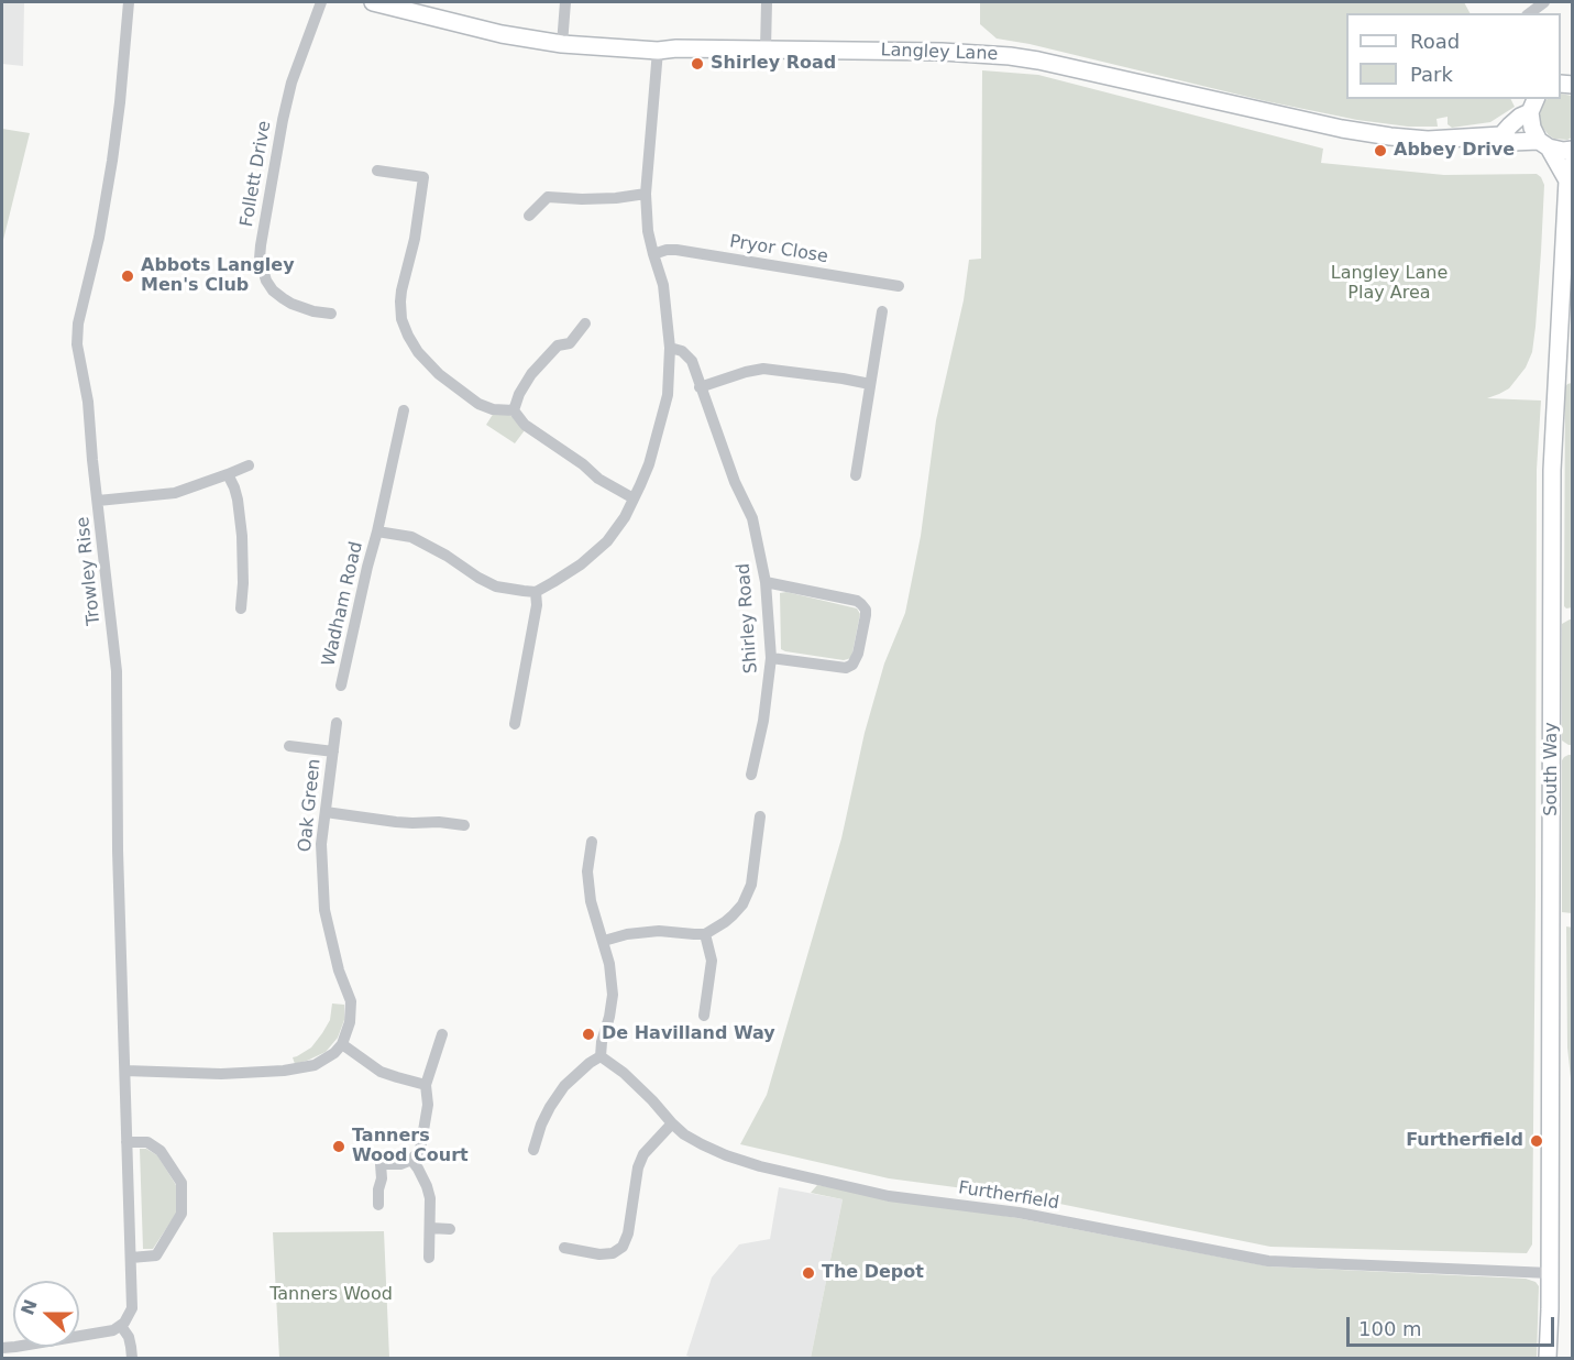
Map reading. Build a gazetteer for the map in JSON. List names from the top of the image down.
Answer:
{
  "streets": {
    "street": [
      "Langley Lane",
      "Follett Drive",
      "Pryor Close",
      "Trowley Rise",
      "Wadham Road",
      "Shirley Road",
      "South Way",
      "Oak Green",
      "Furtherfield"
    ]
  },
  "crossings": [
    ["South Way", "Furtherfield"]
  ],
  "parks": ["Langley Lane Play Area", "Tanners Wood"],
  "places": [
    "Shirley Road",
    "Abbey Drive",
    "Abbots Langley Men's Club",
    "De Havilland Way",
    "Furtherfield",
    "Tanners Wood Court",
    "The Depot"
  ],
  "legend": ["Road", "Park"],
  "scale_bar": "100 m",
  "north": "left"
}
